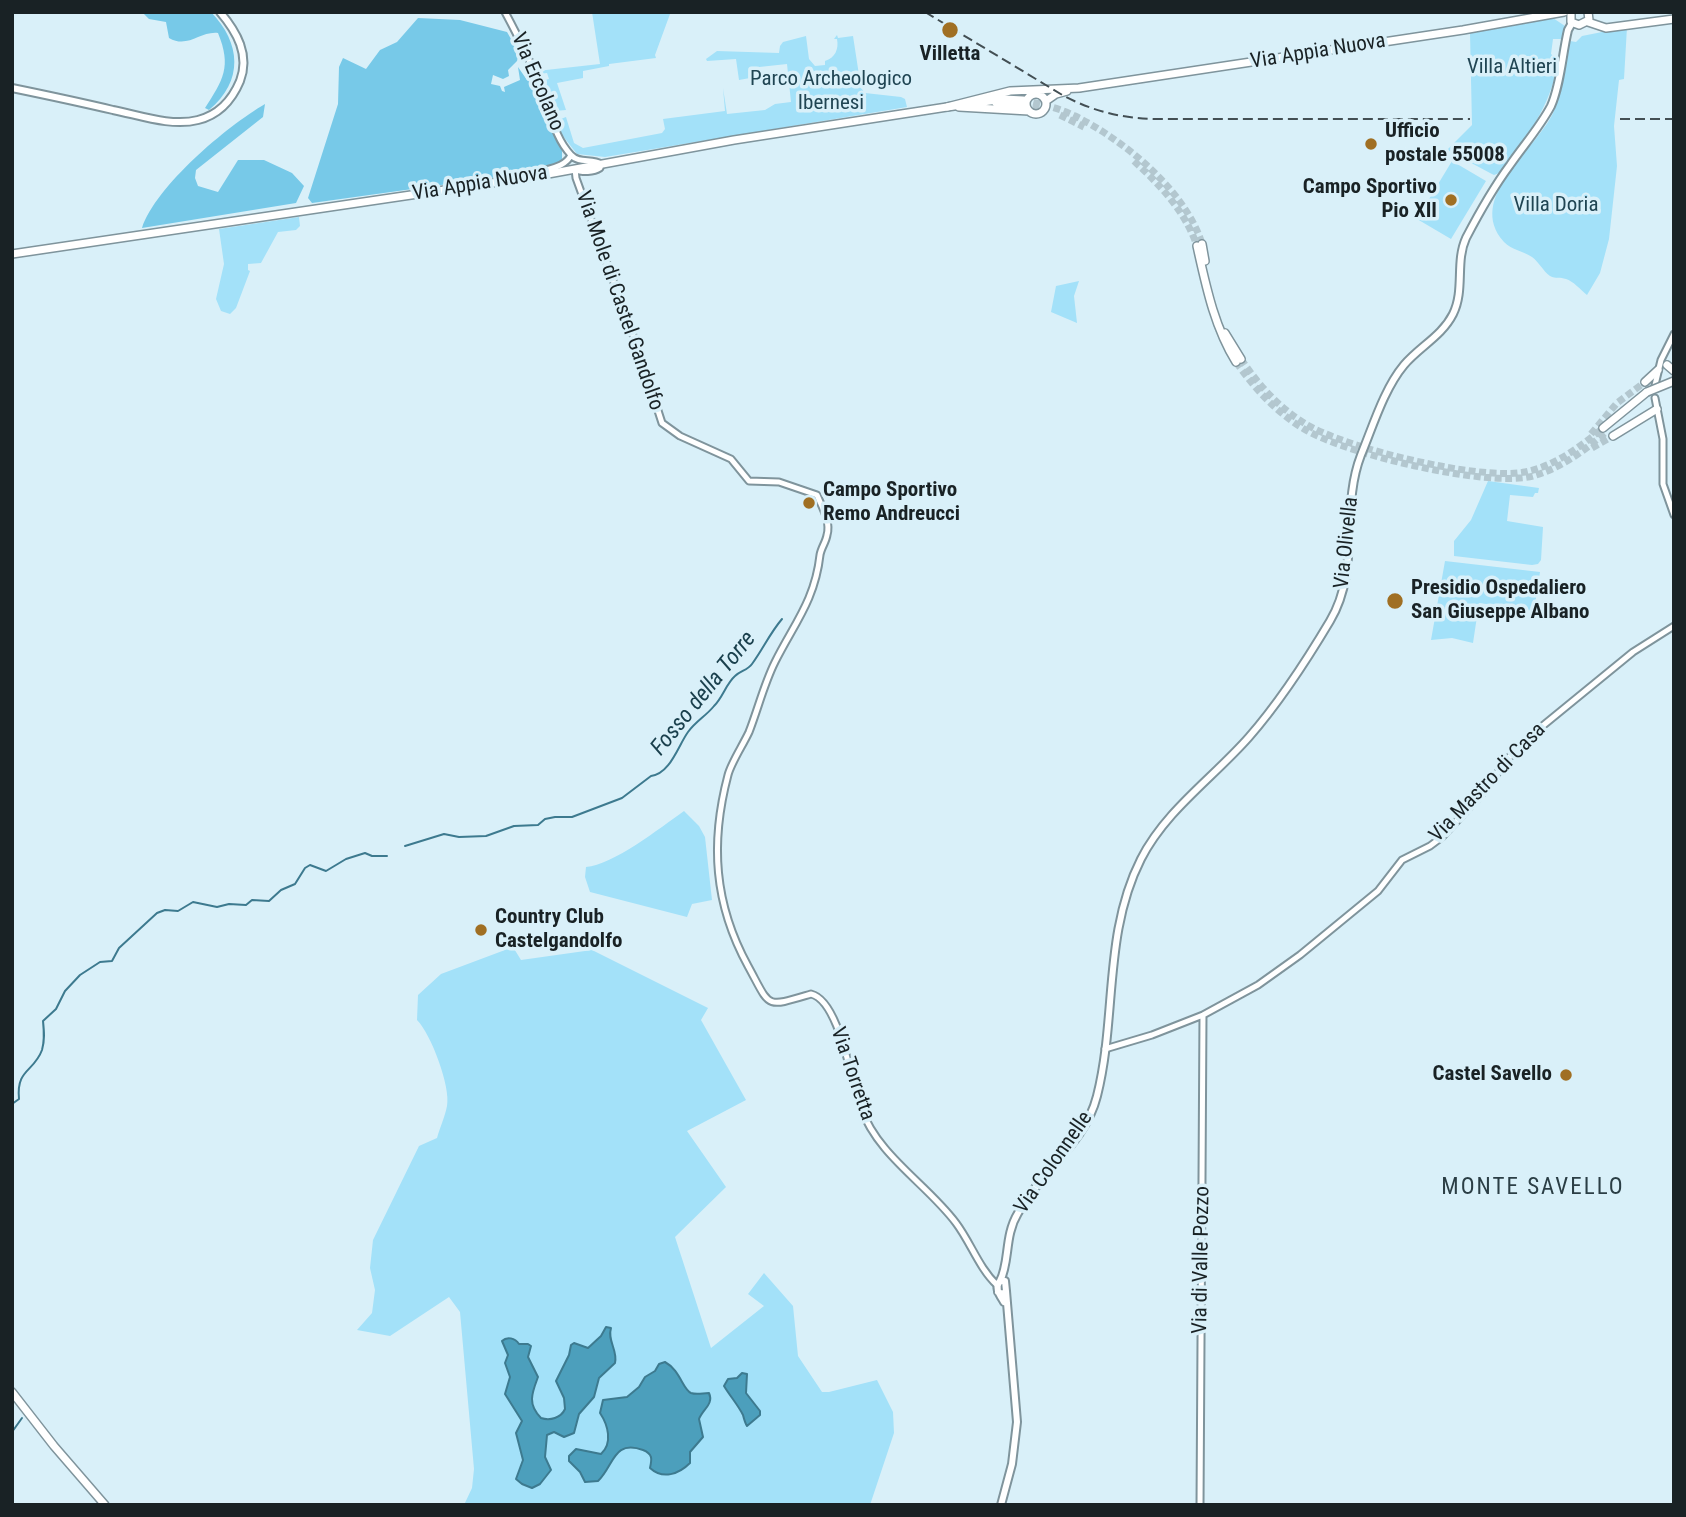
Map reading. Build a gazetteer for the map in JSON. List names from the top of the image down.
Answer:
{
  "streets": {
    "main road": ["Via Appia Nuova", "Via Olivella", "Via Colonnelle"],
    "street": [
      "Via Ercolano",
      "Via Mole di Castel Gandolfo",
      "Via Mastro di Casa",
      "Via Torretta",
      "Via di Valle Pozzo"
    ]
  },
  "crossings": [
    ["Via Appia Nuova", "Via Mole di Castel Gandolfo"],
    ["Via Mole di Castel Gandolfo", "Via Torretta"],
    ["Via Olivella", "Via Mastro di Casa"],
    ["Via Olivella", "Via Colonnelle"],
    ["Via Mastro di Casa", "Via Colonnelle"],
    ["Via Mastro di Casa", "Via di Valle Pozzo"],
    ["Via Torretta", "Via Colonnelle"]
  ],
  "districts": ["MONTE SAVELLO"],
  "water": ["Fosso della Torre"],
  "parks": ["Villa Altieri", "Parco Archeologico Ibernesi", "Villa Doria"],
  "places": [
    "Villetta",
    "Ufficio postale 55008",
    "Campo Sportivo Pio XII",
    "Campo Sportivo Remo Andreucci",
    "Presidio Ospedaliero San Giuseppe Albano",
    "Country Club Castelgandolfo",
    "Castel Savello"
  ]
}
